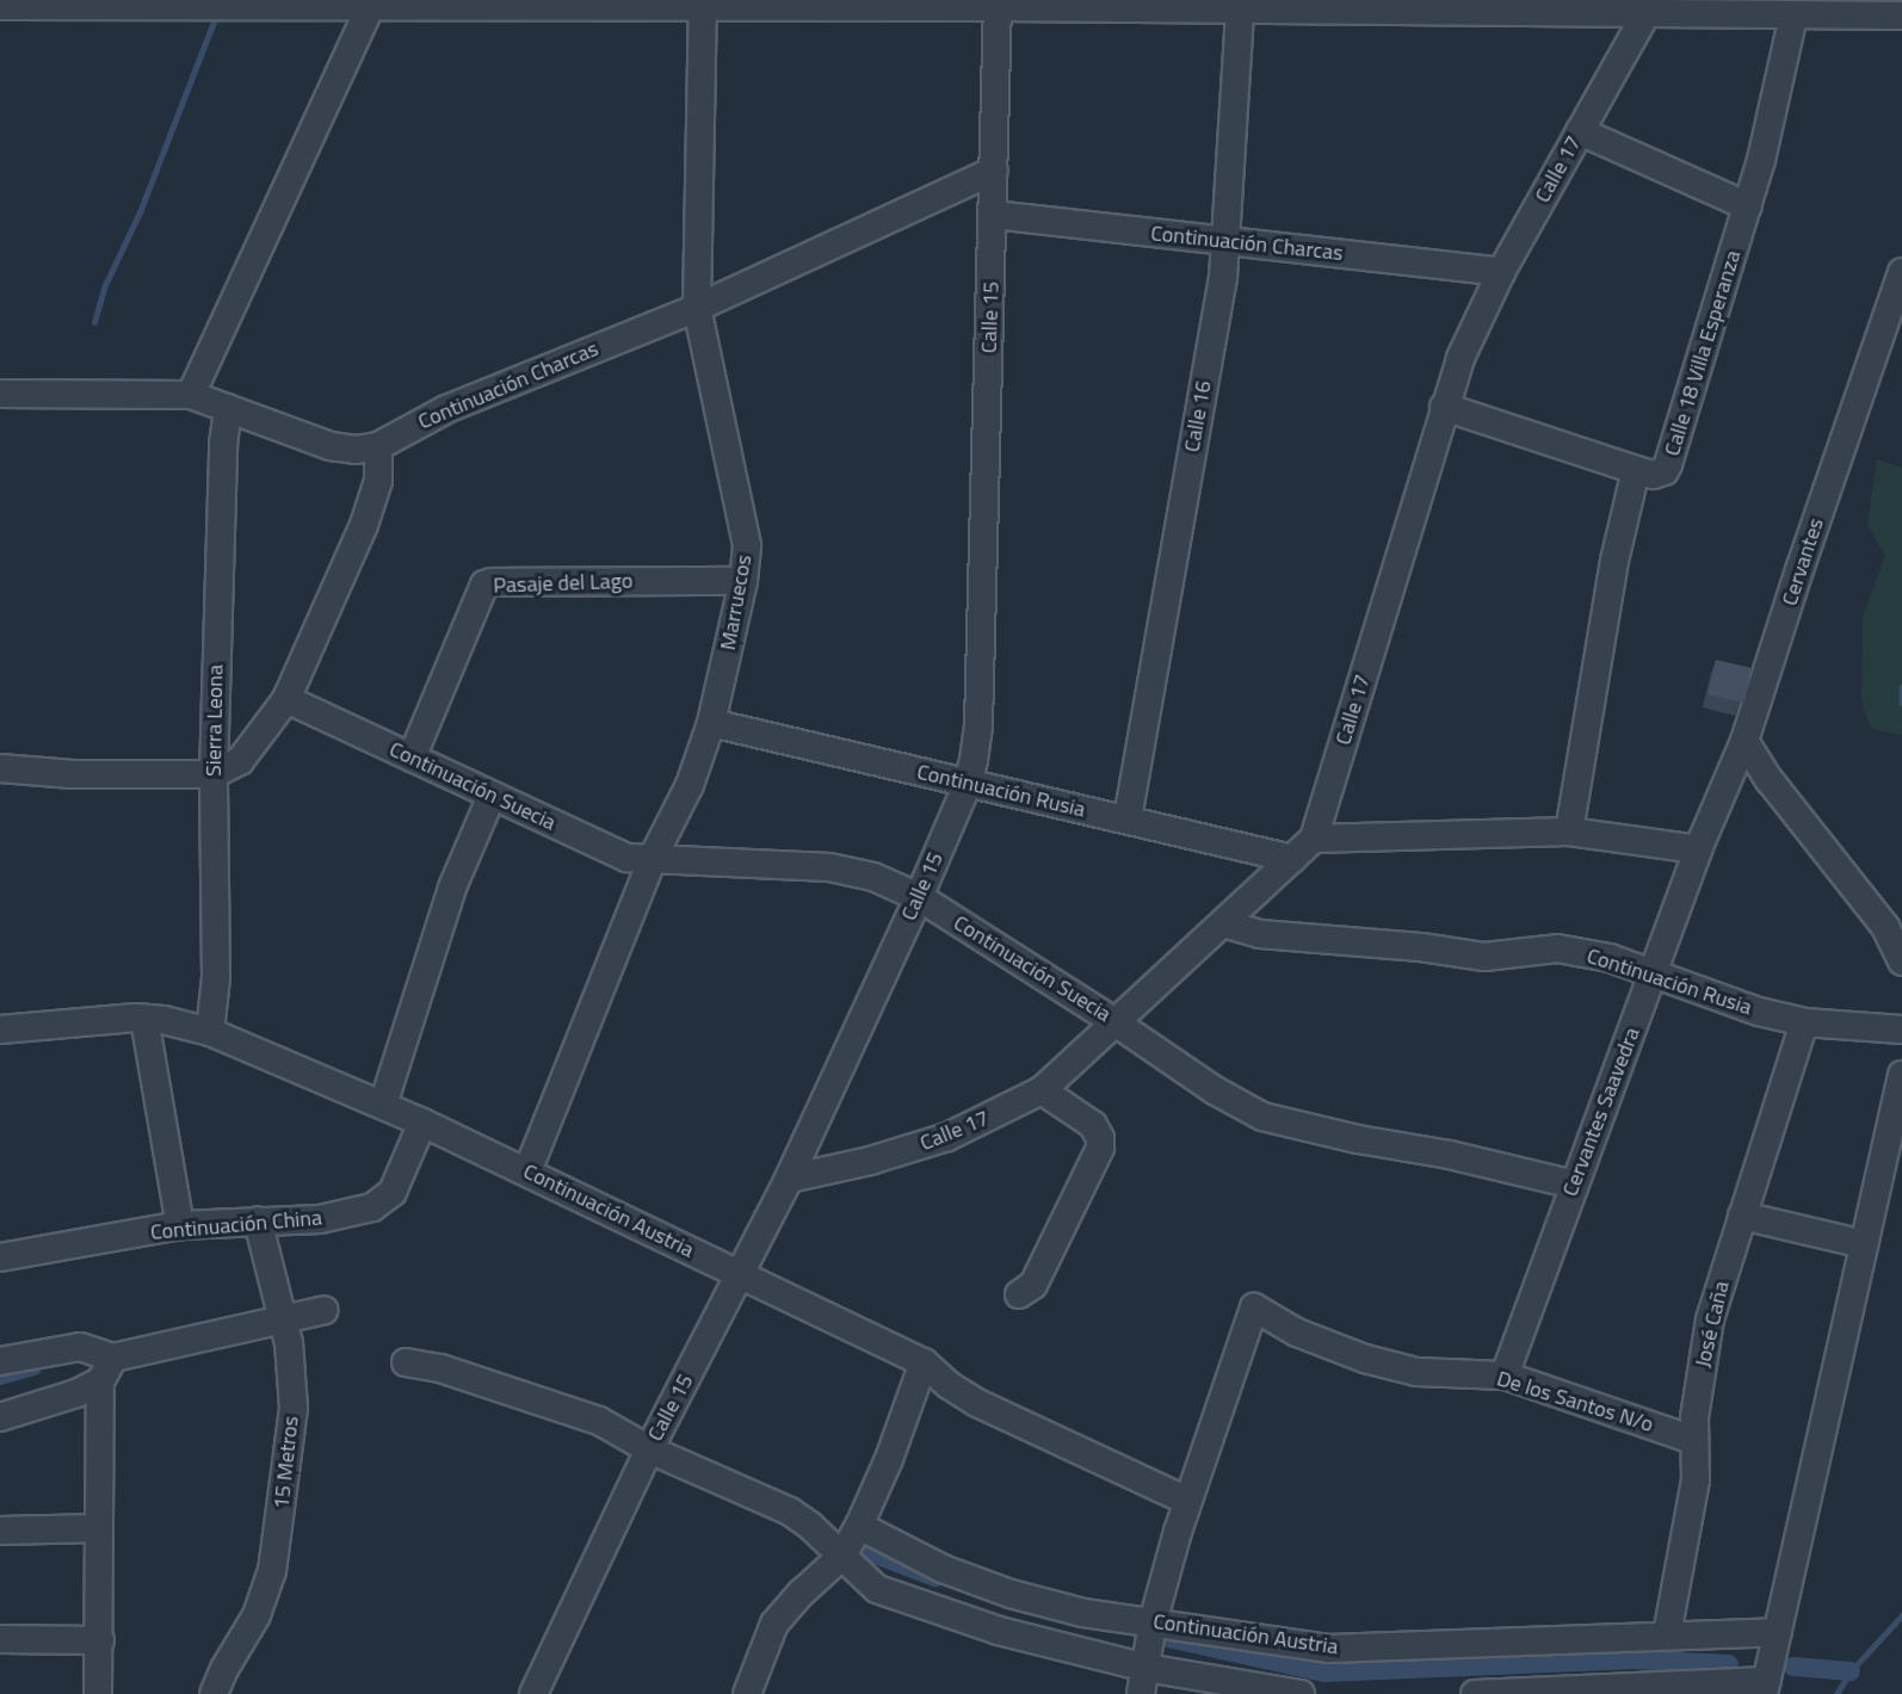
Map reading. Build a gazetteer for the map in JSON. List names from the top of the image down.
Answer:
{
  "streets": {
    "street": [
      "Calle 17",
      "Continuación Charcas",
      "Calle 15",
      "Calle 18 Villa Esperanza",
      "Calle 16",
      "Cervantes",
      "Pasaje del Lago",
      "Marruecos",
      "Sierra Leona",
      "Continuación Suecia",
      "Continuación Rusia",
      "Cervantes Saavedra",
      "Continuación Austria",
      "Continuación China",
      "José Caña",
      "De los Santos N/o",
      "15 Metros"
    ]
  },
  "crossings": [
    ["Calle 17", "Continuación Charcas"],
    ["Calle 17", "Calle 15"],
    ["Calle 17", "Continuación Suecia"],
    ["Calle 17", "Continuación Rusia"],
    ["Continuación Charcas", "Calle 15"],
    ["Continuación Charcas", "Calle 16"],
    ["Continuación Charcas", "Marruecos"],
    ["Continuación Charcas", "Sierra Leona"],
    ["Calle 15", "Continuación Suecia"],
    ["Calle 15", "Continuación Rusia"],
    ["Calle 15", "Continuación Austria"],
    ["Calle 16", "Continuación Rusia"],
    ["Cervantes", "Cervantes Saavedra"],
    ["Pasaje del Lago", "Marruecos"],
    ["Pasaje del Lago", "Continuación Suecia"],
    ["Marruecos", "Continuación Suecia"],
    ["Marruecos", "Continuación Rusia"],
    ["Marruecos", "Continuación Austria"],
    ["Sierra Leona", "Continuación Austria"],
    ["Continuación Suecia", "Cervantes Saavedra"],
    ["Continuación Rusia", "Cervantes Saavedra"],
    ["Continuación Rusia", "José Caña"],
    ["Cervantes Saavedra", "De los Santos N/o"],
    ["Continuación Austria", "Continuación China"],
    ["Continuación Austria", "José Caña"],
    ["Continuación Austria", "De los Santos N/o"],
    ["Continuación China", "15 Metros"],
    ["José Caña", "De los Santos N/o"]
  ]
}
